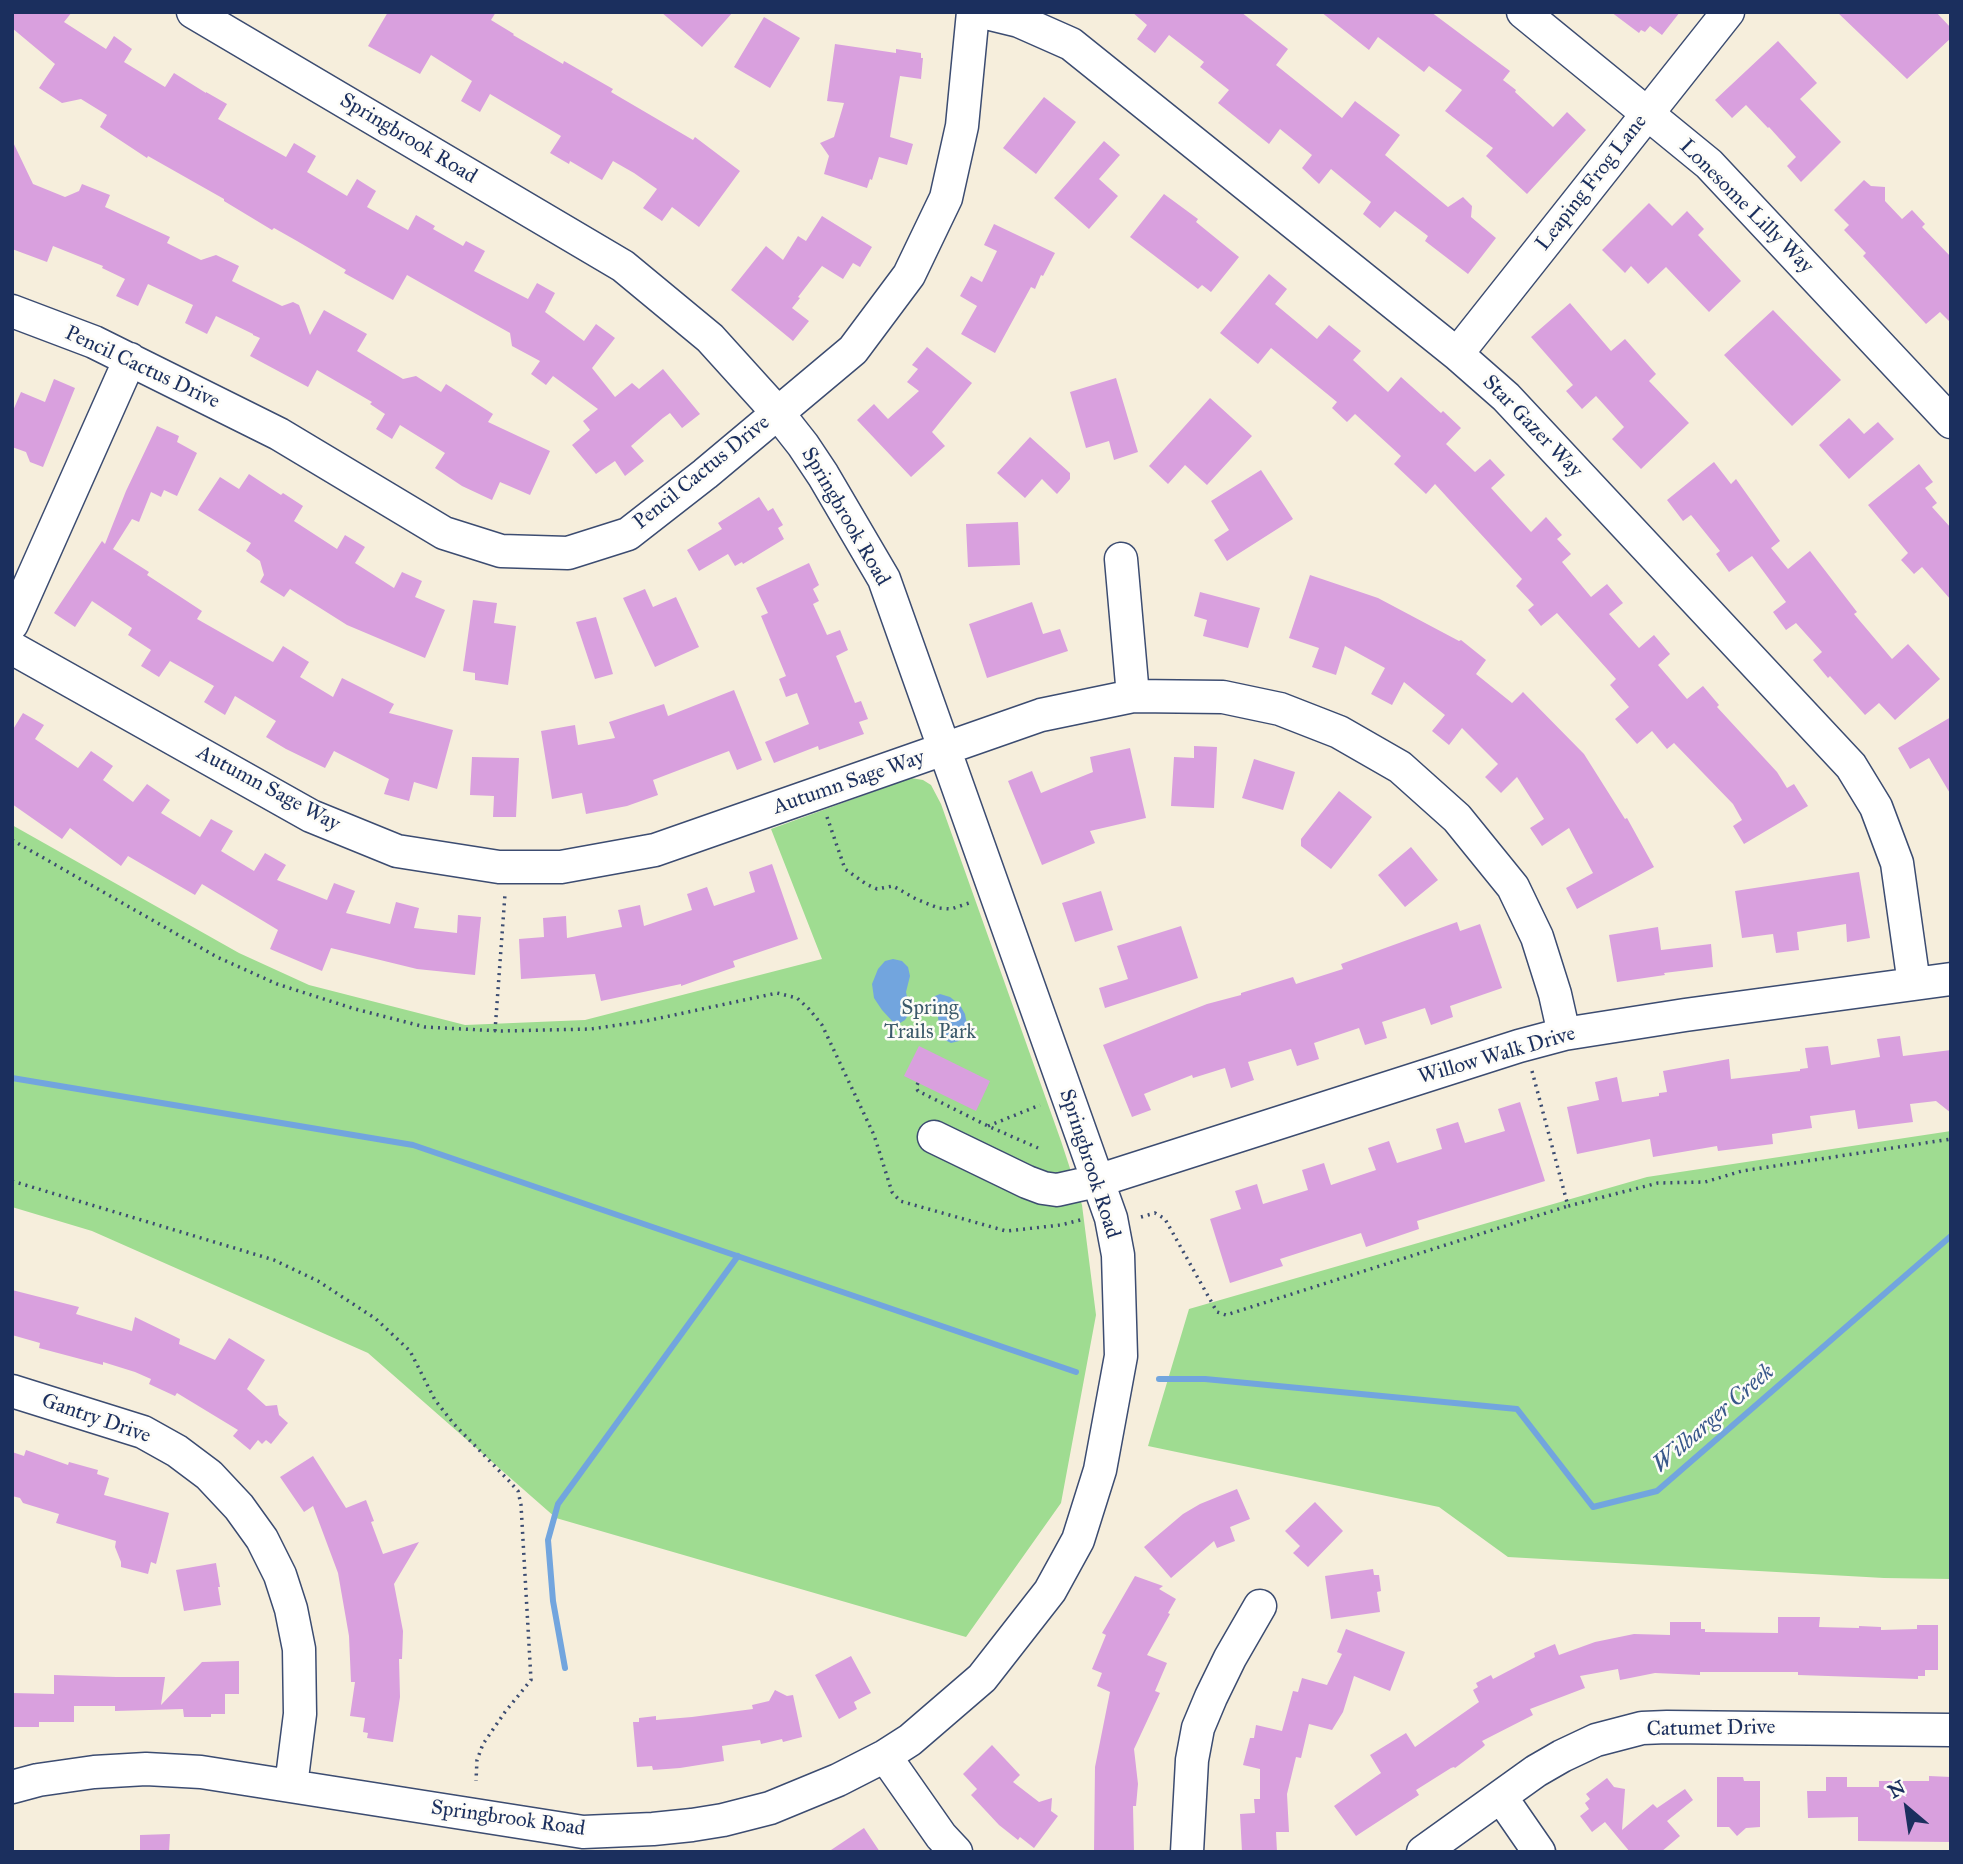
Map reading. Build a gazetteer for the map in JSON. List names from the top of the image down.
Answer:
{
  "streets": {
    "street": [
      "Springbrook Road",
      "Leaping Frog Lane",
      "Lonesome Lilly Way",
      "Pencil Cactus Drive",
      "Star Gazer Way",
      "Autumn Sage Way",
      "Willow Walk Drive",
      "Gantry Drive",
      "Catumet Drive"
    ]
  },
  "crossings": [
    ["Springbrook Road", "Pencil Cactus Drive"],
    ["Springbrook Road", "Autumn Sage Way"],
    ["Springbrook Road", "Willow Walk Drive"],
    ["Springbrook Road", "Gantry Drive"],
    ["Leaping Frog Lane", "Lonesome Lilly Way"],
    ["Leaping Frog Lane", "Star Gazer Way"],
    ["Star Gazer Way", "Willow Walk Drive"],
    ["Autumn Sage Way", "Willow Walk Drive"]
  ],
  "water": ["Wilbarger Creek"],
  "parks": ["Spring Trails Park"],
  "north": "top left"
}
